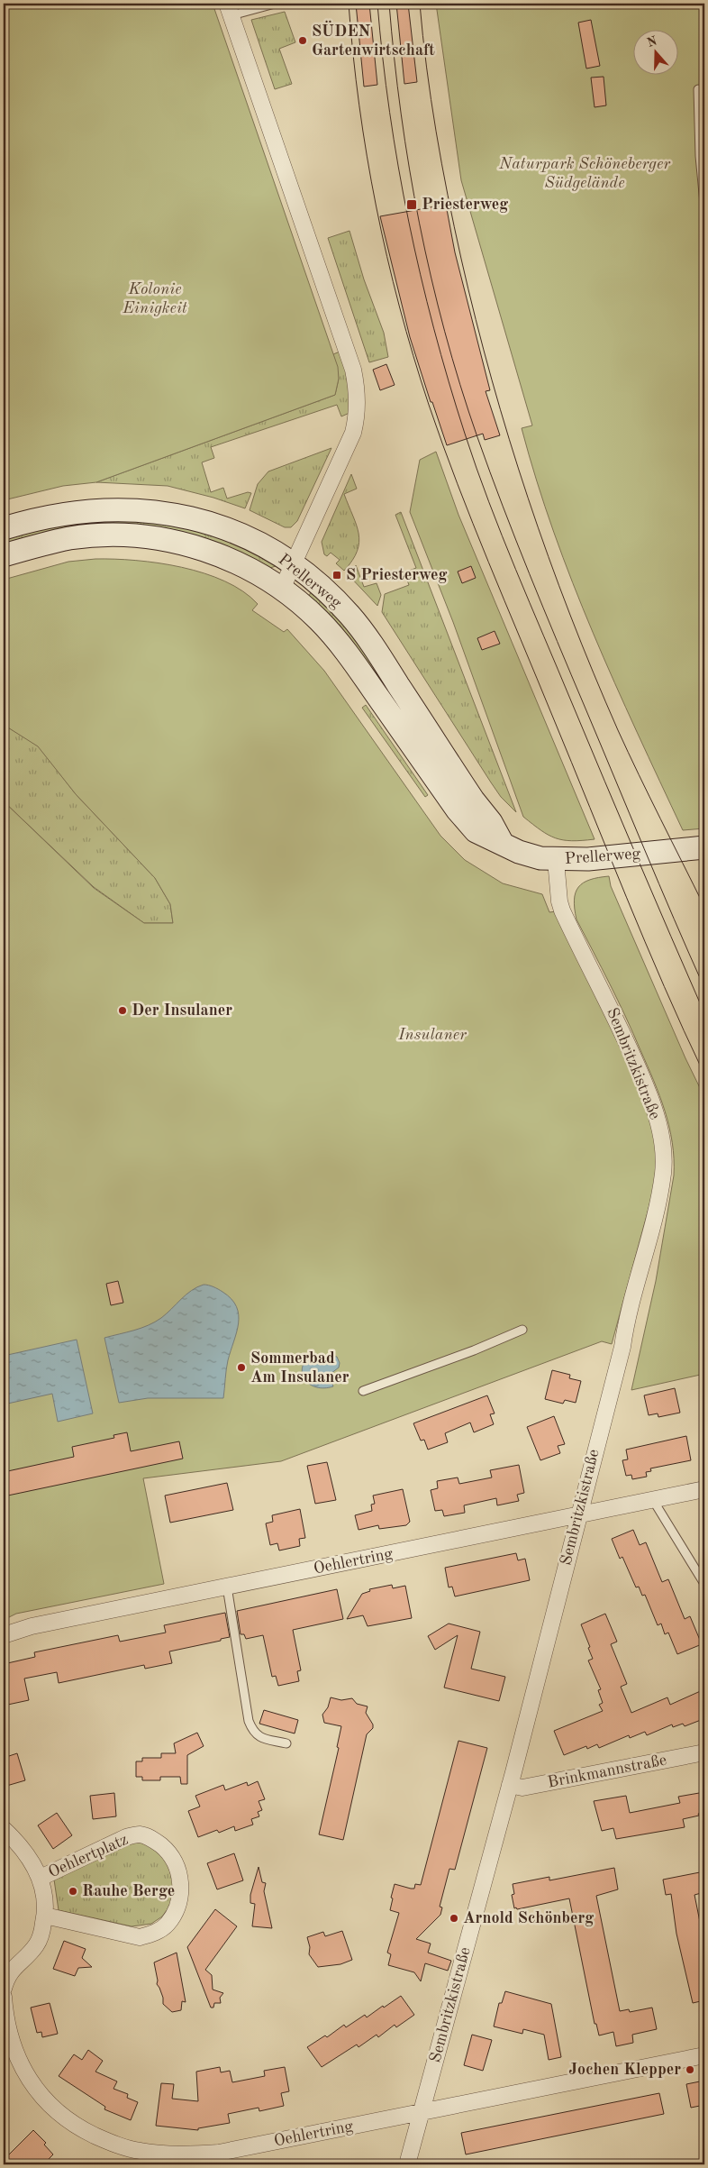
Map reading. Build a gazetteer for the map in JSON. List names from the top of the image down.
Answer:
{
  "streets": {
    "main road": ["Prellerweg"],
    "street": [
      "Sembritzkistraße",
      "Oehlertring",
      "Brinkmannstraße",
      "Oehlertplatz"
    ]
  },
  "crossings": [
    ["Prellerweg", "Sembritzkistraße"],
    ["Sembritzkistraße", "Oehlertring"],
    ["Sembritzkistraße", "Brinkmannstraße"]
  ],
  "parks": ["Naturpark Schöneberger Südgelände", "Kolonie Einigkeit", "Insulaner"],
  "places": {
    "other": [
      "SÜDEN Gartenwirtschaft",
      "Der Insulaner",
      "Sommerbad Am Insulaner",
      "Rauhe Berge",
      "Arnold Schönberg",
      "Jochen Klepper"
    ],
    "transit": ["Priesterweg", "S Priesterweg"]
  },
  "north": "top"
}
